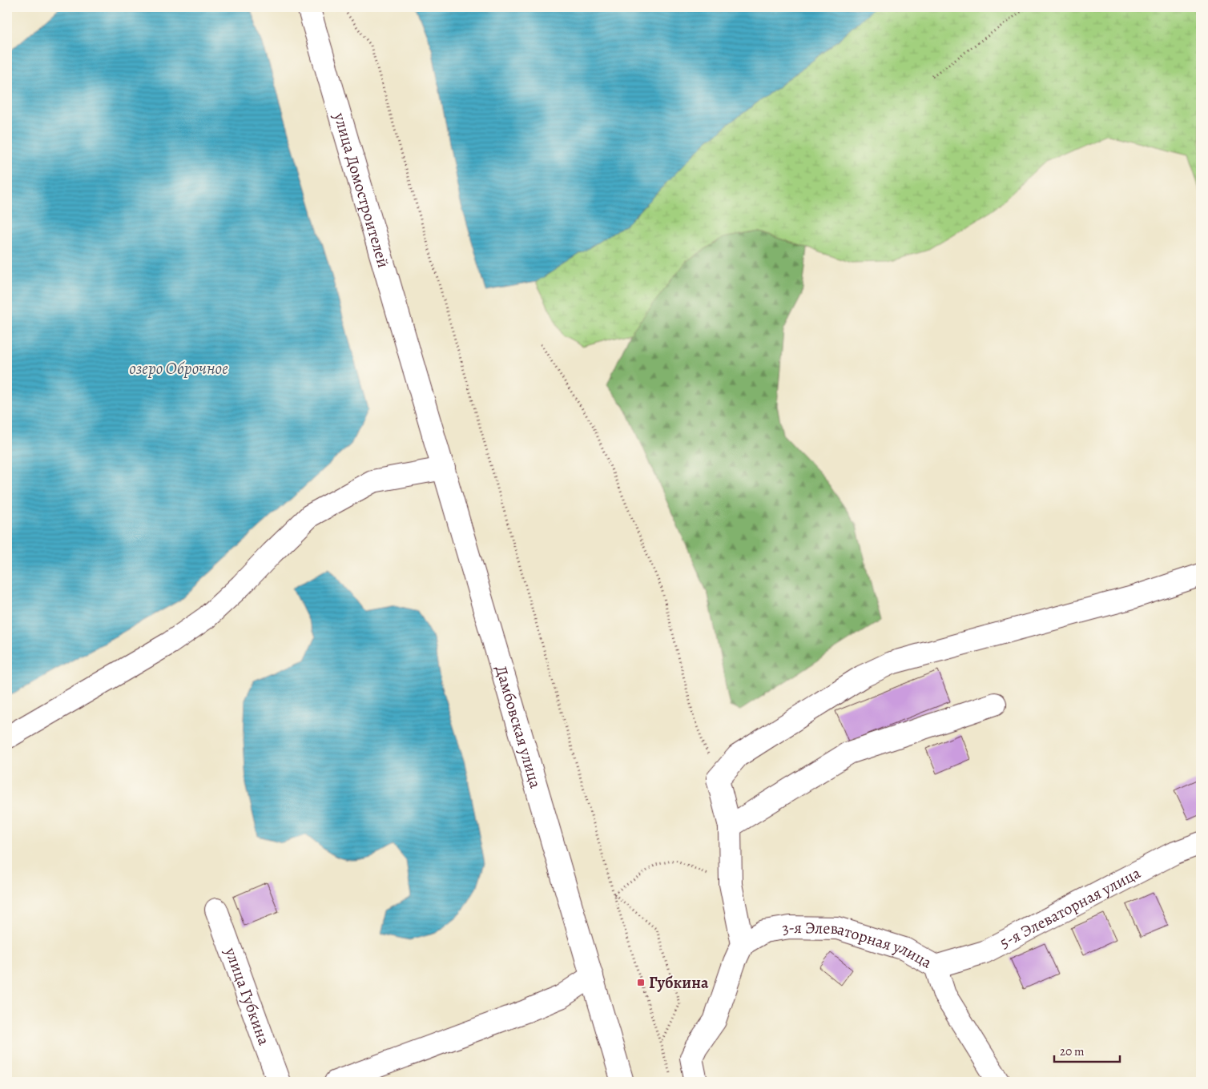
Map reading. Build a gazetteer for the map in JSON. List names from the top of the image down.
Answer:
{
  "streets": {
    "main road": [
      "улица Домостроителей",
      "Дамбовская улица",
      "5-я Элеваторная улица",
      "3-я Элеваторная улица",
      "улица Губкина"
    ]
  },
  "crossings": [
    ["улица Домостроителей", "Дамбовская улица"],
    ["5-я Элеваторная улица", "3-я Элеваторная улица"]
  ],
  "water": ["озеро Оброчное"],
  "places": {
    "transit": ["Губкина"]
  },
  "scale_bar": "20 m"
}
